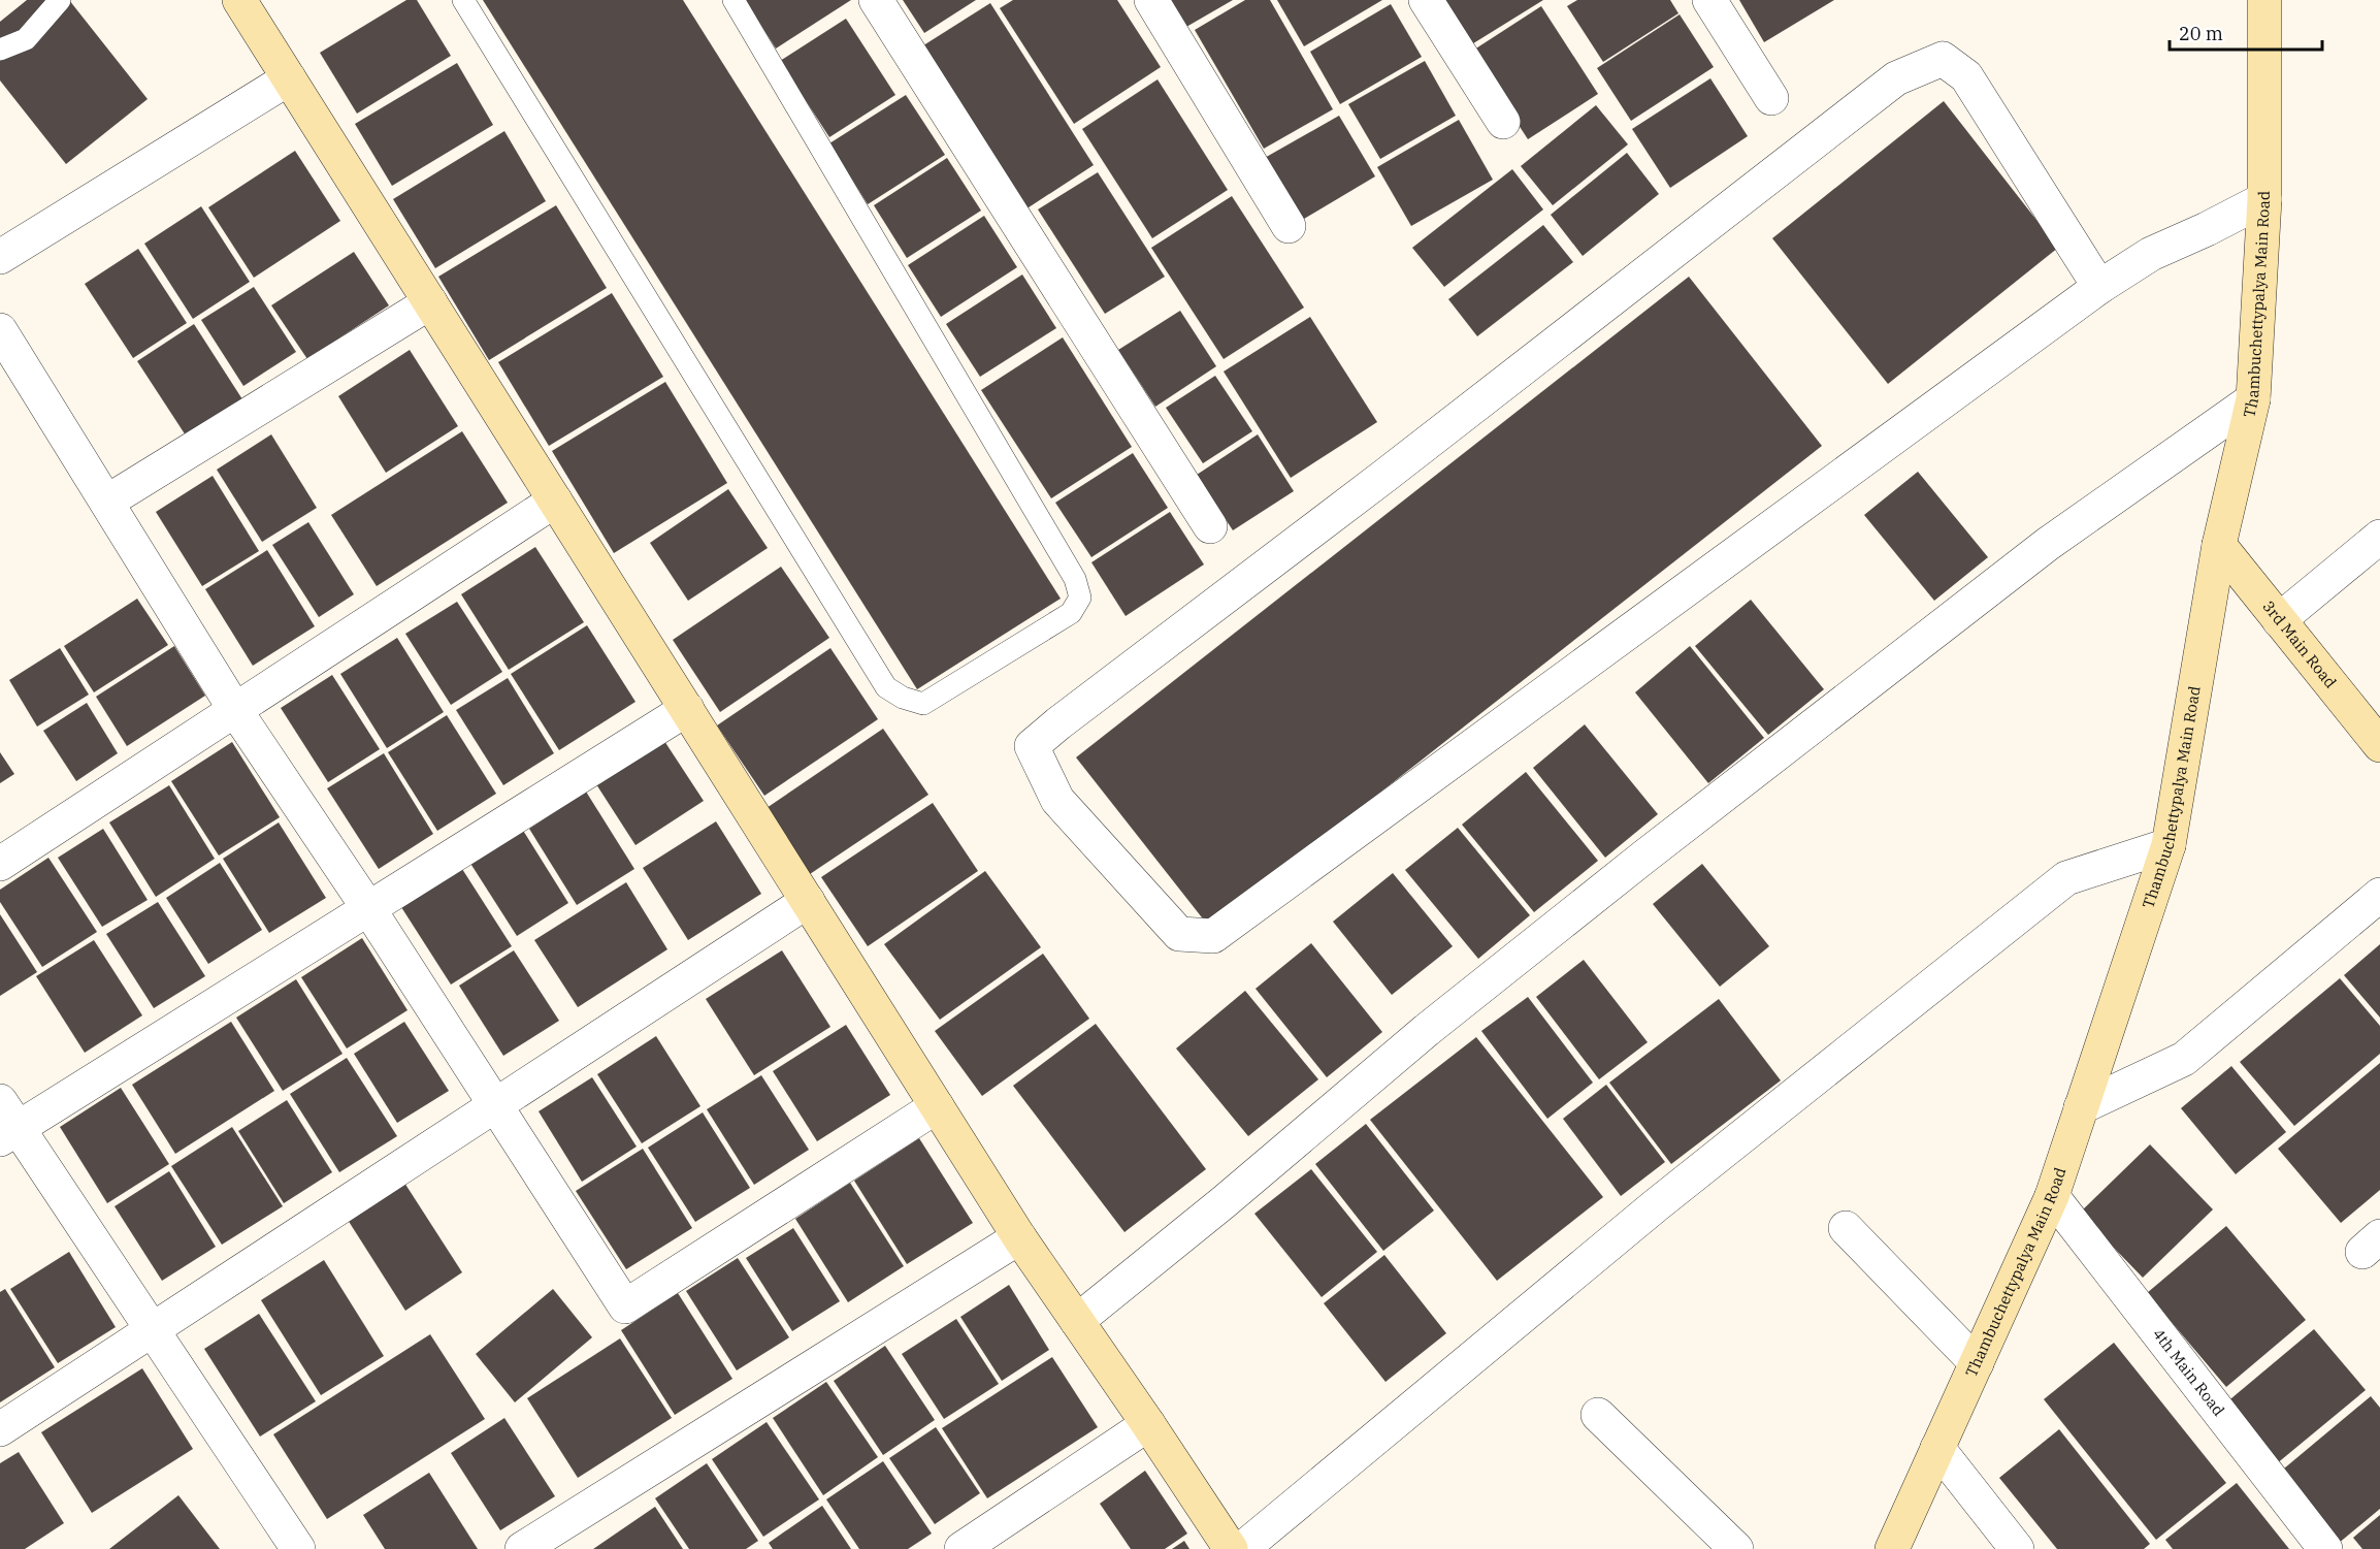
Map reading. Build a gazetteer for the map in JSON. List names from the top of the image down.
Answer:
{
  "streets": {
    "street": ["Thambuchettypalya Main Road", "3rd Main Road", "4th Main Road"]
  },
  "crossings": [
    ["Thambuchettypalya Main Road", "3rd Main Road"],
    ["Thambuchettypalya Main Road", "4th Main Road"]
  ],
  "scale_bar": "20 m"
}
